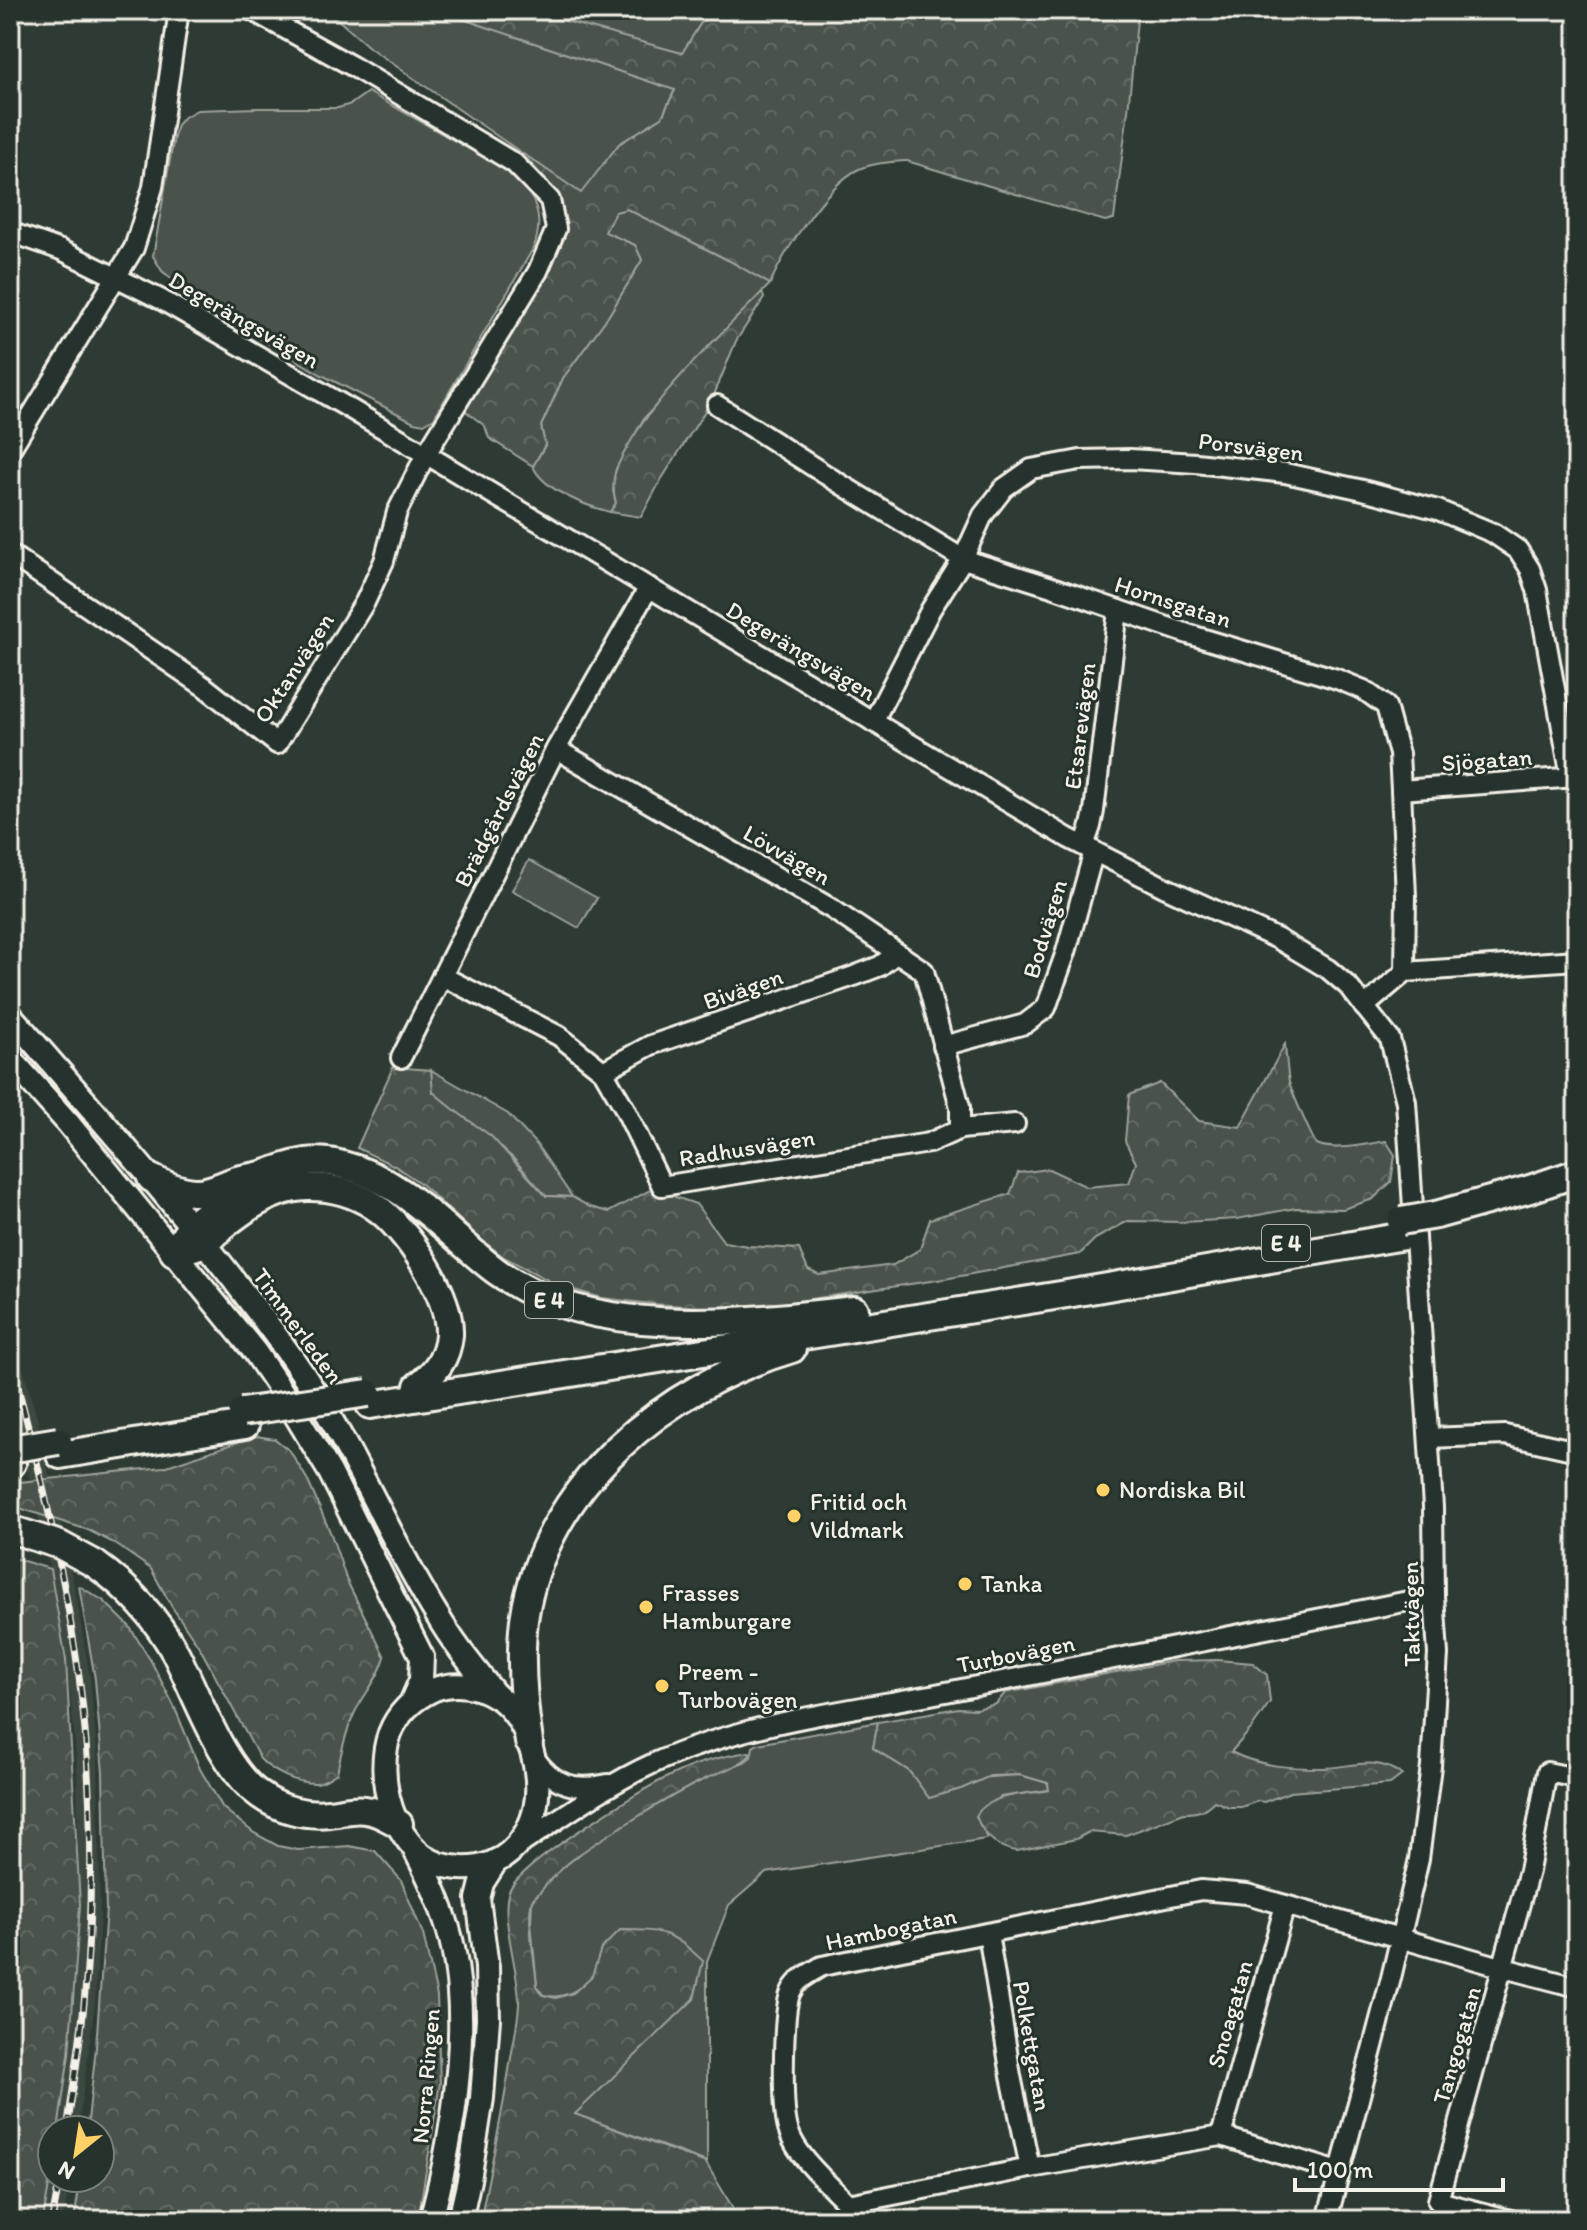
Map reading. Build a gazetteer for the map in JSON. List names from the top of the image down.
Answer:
{
  "streets": {
    "highway": ["E 4"],
    "main road": ["Timmerleden", "Norra Ringen"],
    "street": [
      "Degerängsvägen",
      "Porsvägen",
      "Hornsgatan",
      "Oktanvägen",
      "Etsarevägen",
      "Sjögatan",
      "Brädgårdsvägen",
      "Lövvägen",
      "Bodvägen",
      "Bivägen",
      "Radhusvägen",
      "Taktvägen",
      "Turbovägen",
      "Hambogatan",
      "Snoagatan",
      "Tangogatan",
      "Polkettgatan"
    ]
  },
  "crossings": [
    ["Degerängsvägen", "Porsvägen"],
    ["Degerängsvägen", "Oktanvägen"],
    ["Degerängsvägen", "Etsarevägen"],
    ["Degerängsvägen", "Brädgårdsvägen"],
    ["Degerängsvägen", "Bodvägen"],
    ["Degerängsvägen", "Taktvägen"],
    ["Porsvägen", "Hornsgatan"],
    ["Porsvägen", "Sjögatan"],
    ["Hornsgatan", "Etsarevägen"],
    ["Hornsgatan", "Sjögatan"],
    ["Etsarevägen", "Bodvägen"],
    ["Brädgårdsvägen", "Lövvägen"],
    ["Brädgårdsvägen", "Radhusvägen"],
    ["Lövvägen", "Bodvägen"],
    ["Lövvägen", "Bivägen"],
    ["Bivägen", "Radhusvägen"],
    ["E 4", "Timmerleden"],
    ["E 4", "Turbovägen"],
    ["E 4", "Norra Ringen"],
    ["Timmerleden", "Turbovägen"],
    ["Timmerleden", "Norra Ringen"],
    ["Taktvägen", "Turbovägen"],
    ["Taktvägen", "Hambogatan"],
    ["Taktvägen", "Tangogatan"],
    ["Turbovägen", "Norra Ringen"],
    ["Hambogatan", "Snoagatan"],
    ["Hambogatan", "Tangogatan"],
    ["Hambogatan", "Polkettgatan"]
  ],
  "places": [
    "Nordiska Bil",
    "Fritid och Vildmark",
    "Tanka",
    "Frasses Hamburgare",
    "Preem - Turbovägen"
  ],
  "scale_bar": "100 m",
  "north": "bottom left"
}
